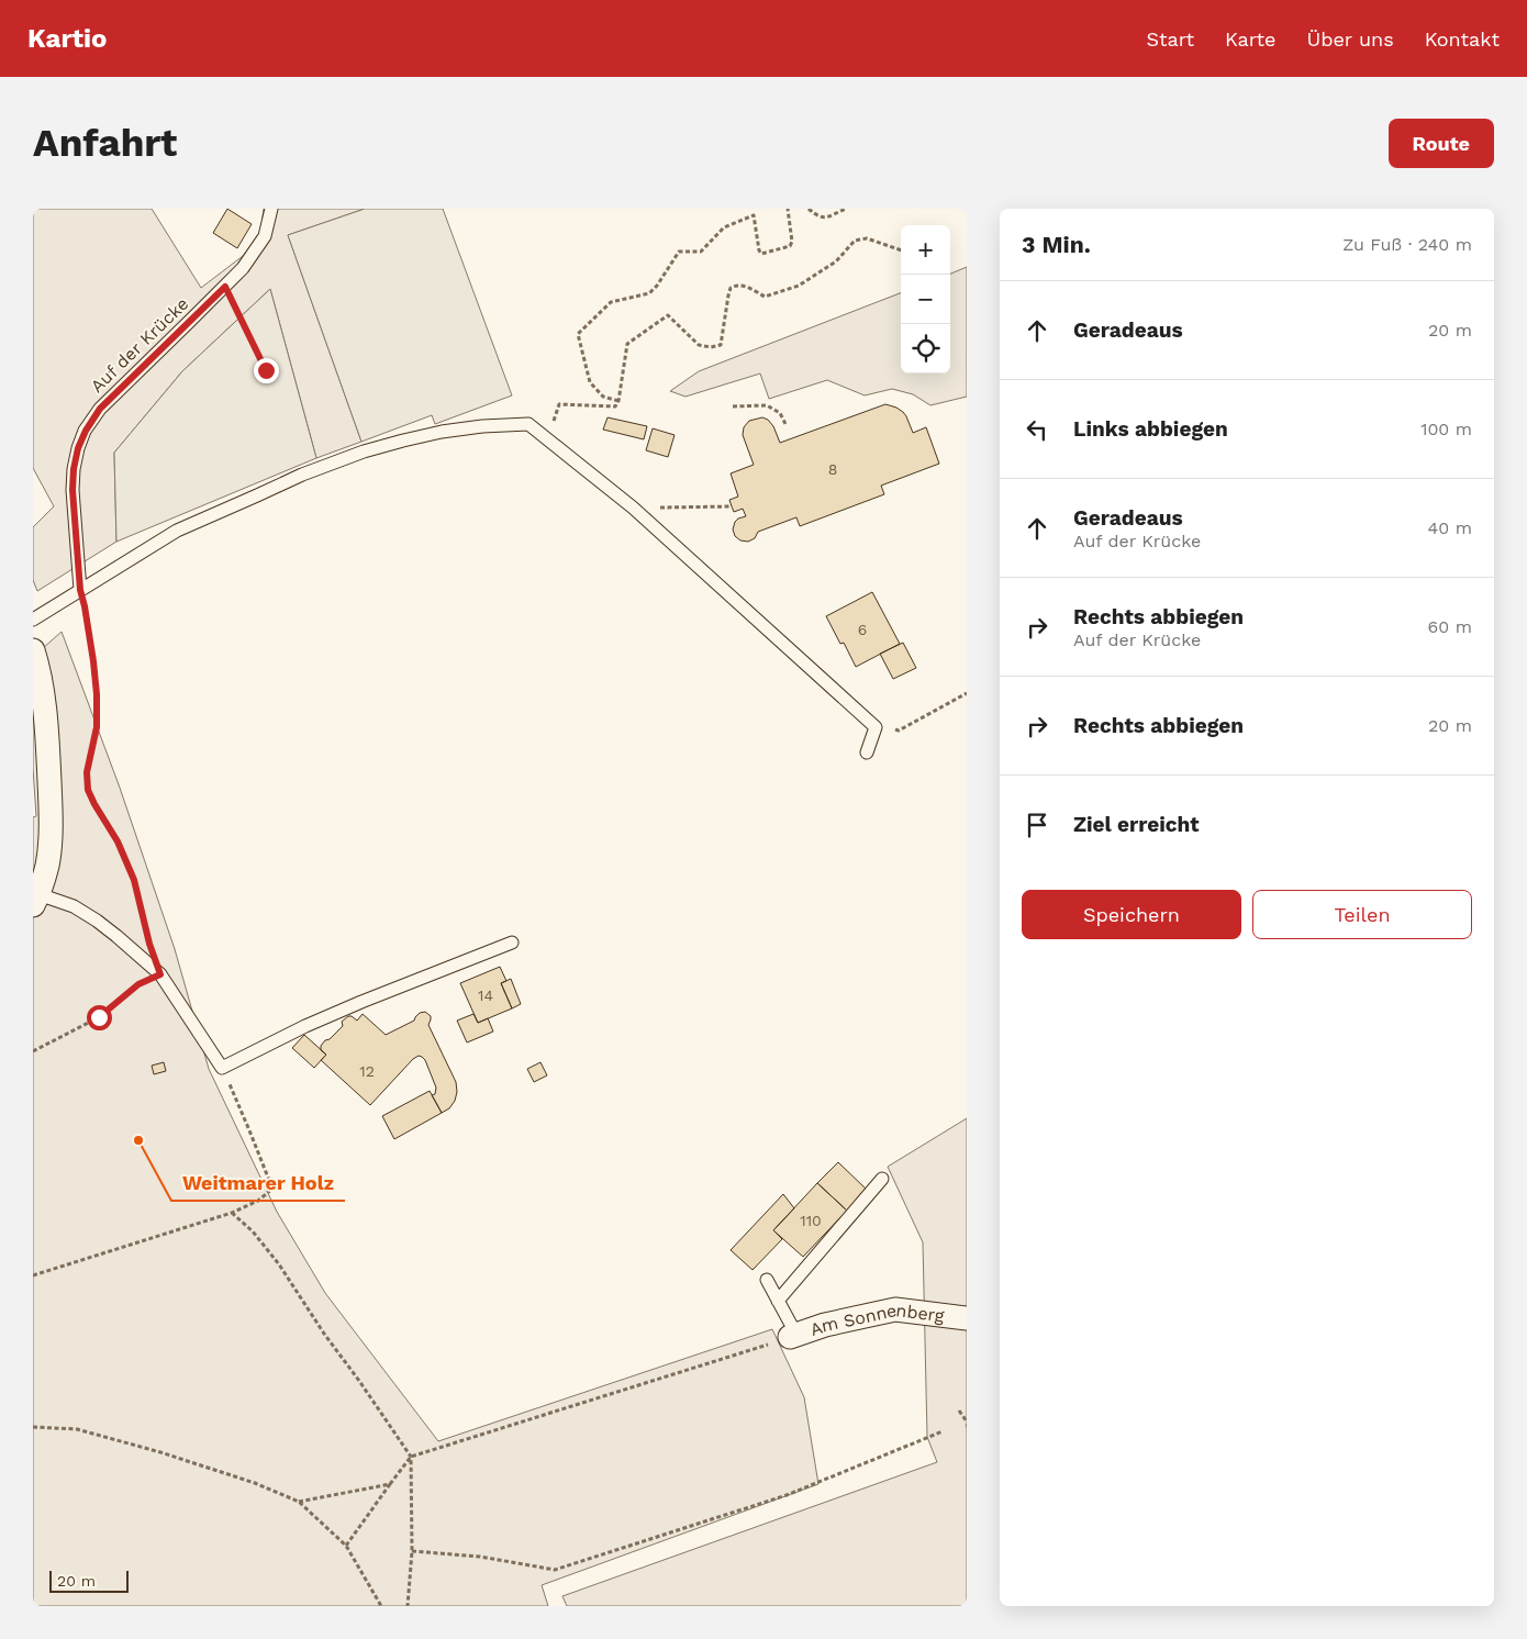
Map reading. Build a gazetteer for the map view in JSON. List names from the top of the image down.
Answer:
{
  "streets": {
    "street": ["Am Sonnenberg"],
    "lane": ["Auf der Krücke"]
  },
  "places": ["Weitmarer Holz"],
  "house_numbers": [
    "8",
    "6",
    "14",
    "12",
    "110"
  ],
  "scale_bar": "20 m",
  "page": {
    "header": "Kartio",
    "nav": [
      "Start",
      "Karte",
      "Über uns",
      "Kontakt"
    ],
    "buttons": [
      "Route",
      ["Speichern", "Teilen"]
    ],
    "title": "Anfahrt",
    "heading": ["3 Min.", "Zu Fuß · 240 m"],
    "map_buttons": ["+", "−"],
    "list": [
      ["Geradeaus", "20 m"],
      ["Links abbiegen", "100 m"],
      ["Geradeaus", "Auf der Krücke", "40 m"],
      ["Rechts abbiegen", "Auf der Krücke", "60 m"],
      ["Rechts abbiegen", "20 m"],
      "Ziel erreicht"
    ],
    "scale": "20 m"
  }
}
